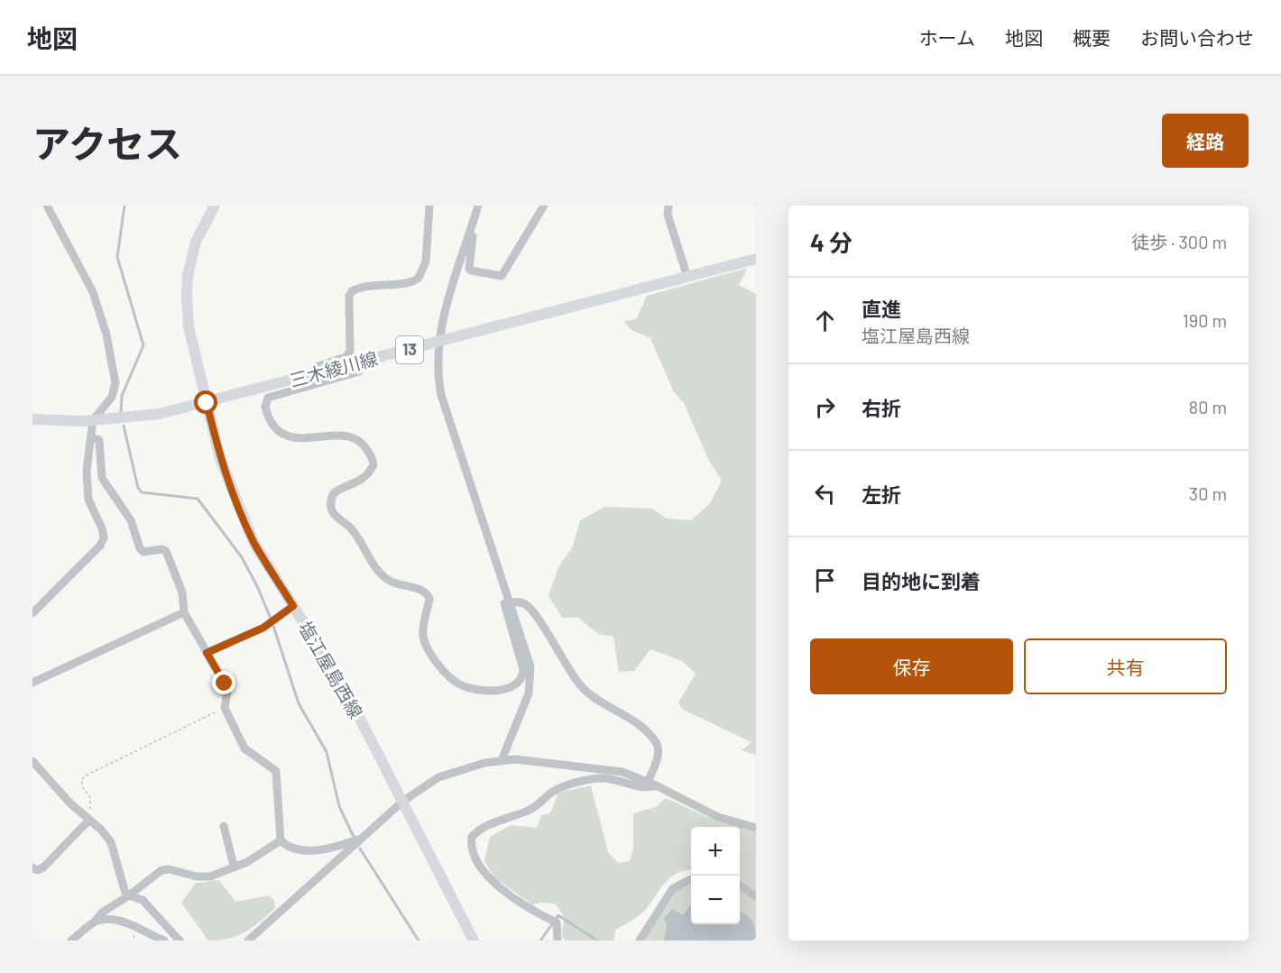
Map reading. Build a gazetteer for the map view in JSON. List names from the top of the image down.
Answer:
{
  "streets": {
    "main road": ["13", "三木綾川線", "塩江屋島西線"]
  },
  "crossings": [
    ["三木綾川線", "塩江屋島西線"]
  ],
  "page": {
    "header": "地図",
    "nav": [
      "ホーム",
      "地図",
      "概要",
      "お問い合わせ"
    ],
    "title": "アクセス",
    "buttons": [
      "経路",
      ["保存", "共有"]
    ],
    "heading": ["4 分", "徒歩 · 300 m"],
    "list": [
      ["直進", "塩江屋島西線", "190 m"],
      ["右折", "80 m"],
      ["左折", "30 m"],
      "目的地に到着"
    ],
    "map_buttons": ["+", "−"]
  }
}
